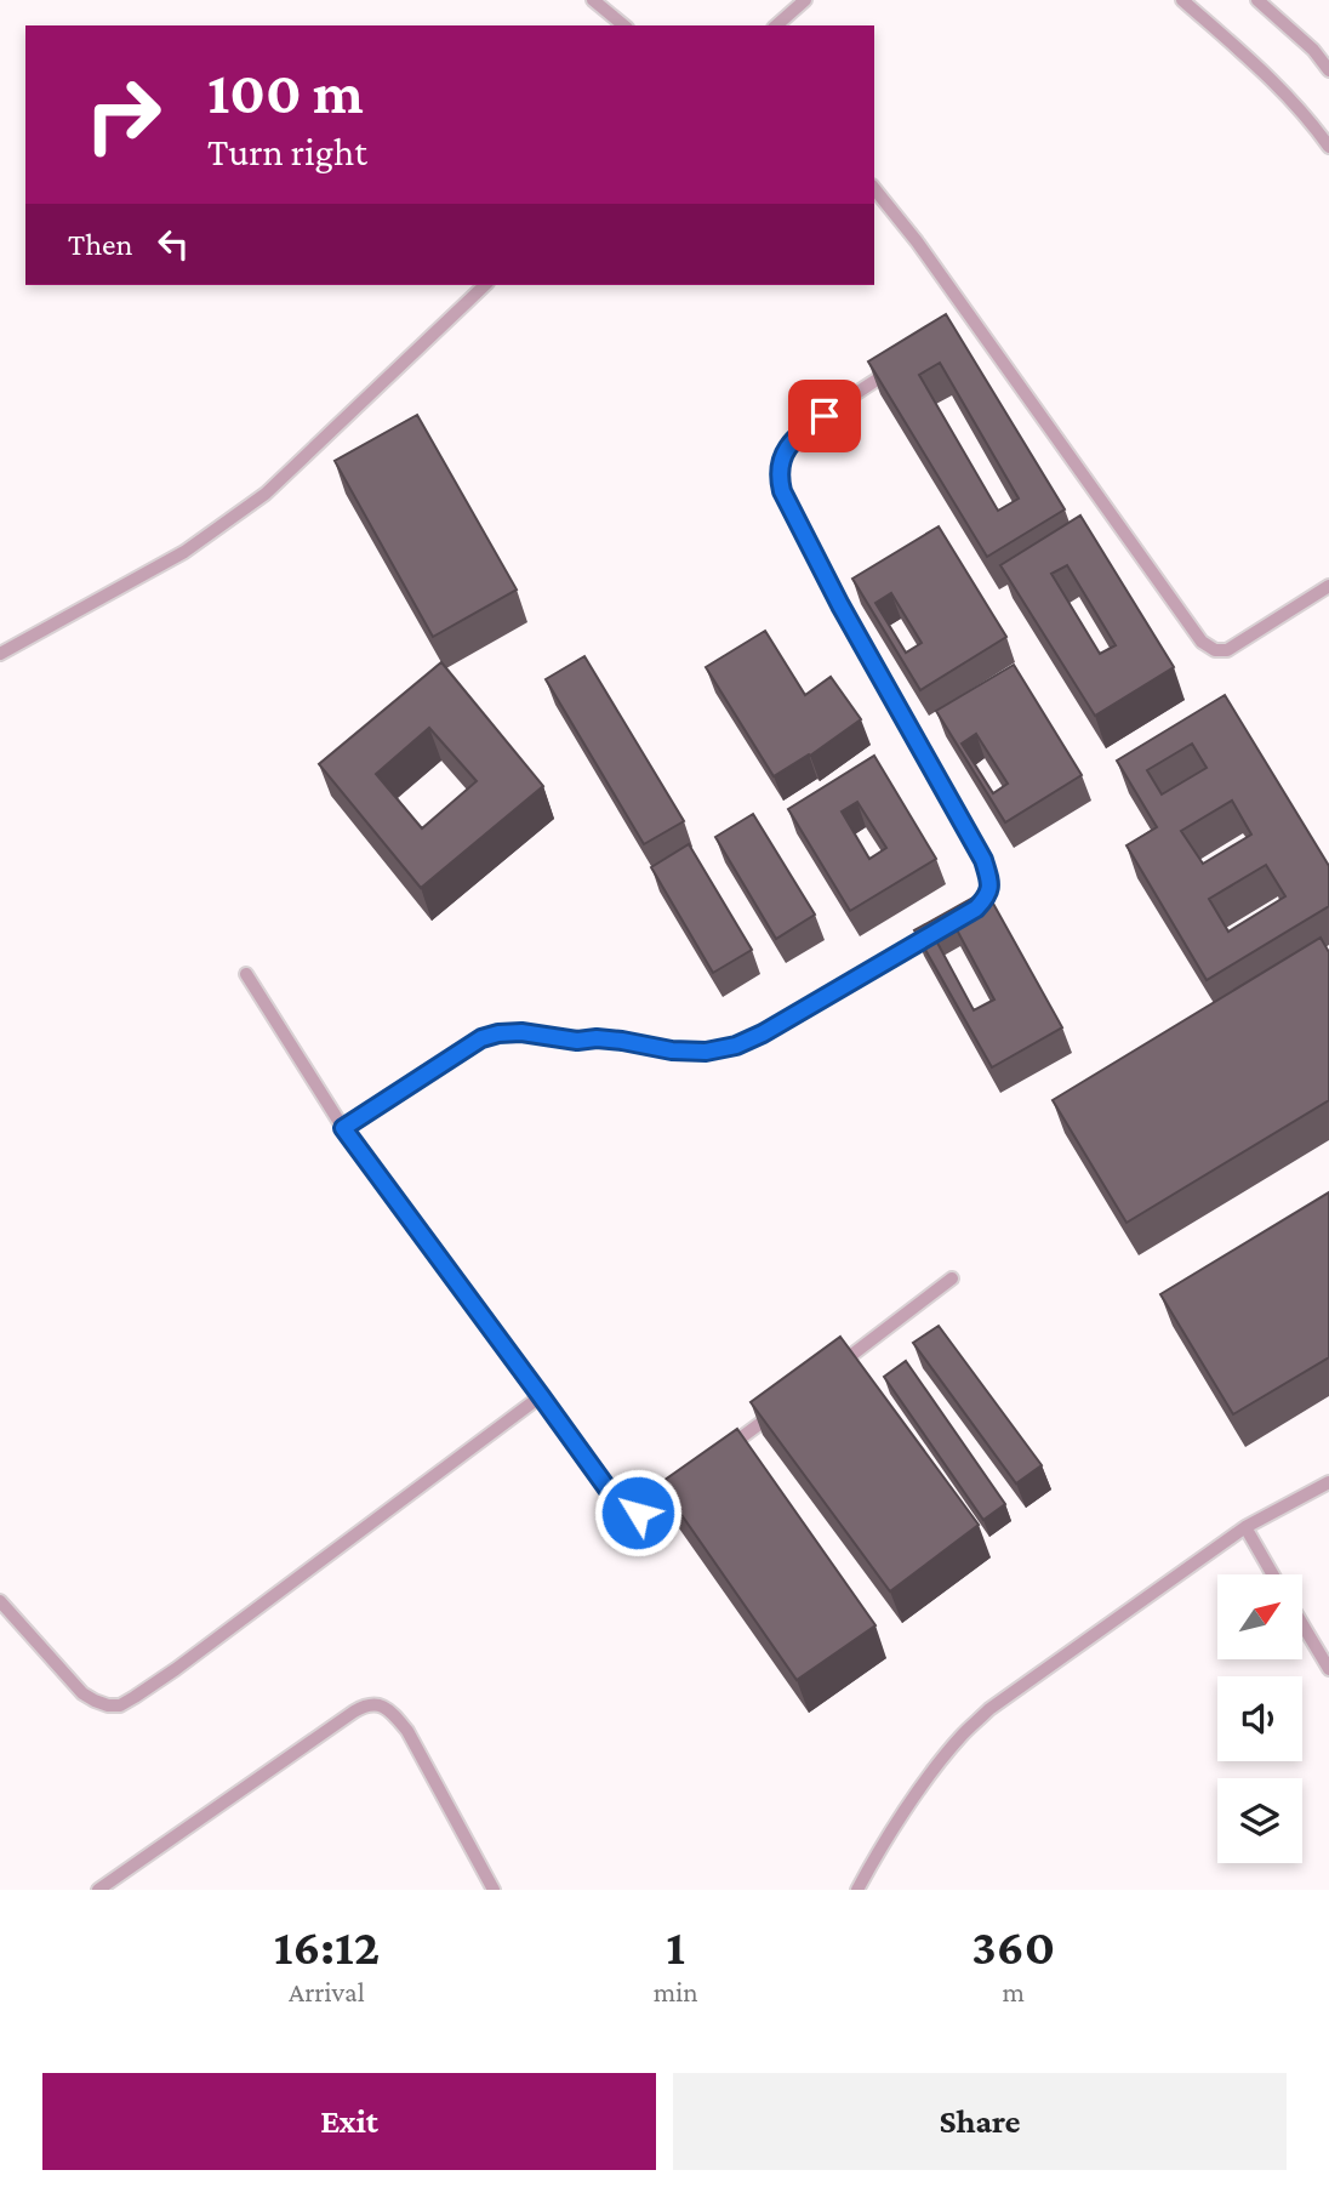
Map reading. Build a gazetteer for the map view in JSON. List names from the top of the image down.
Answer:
{
  "north": "top right",
  "page": {
    "turn": ["100 m", "Turn right"],
    "then": "Then",
    "eta": [
      "16:12",
      "Arrival",
      "1",
      "min",
      "360",
      "m"
    ],
    "buttons": ["Exit", "Share"]
  }
}
